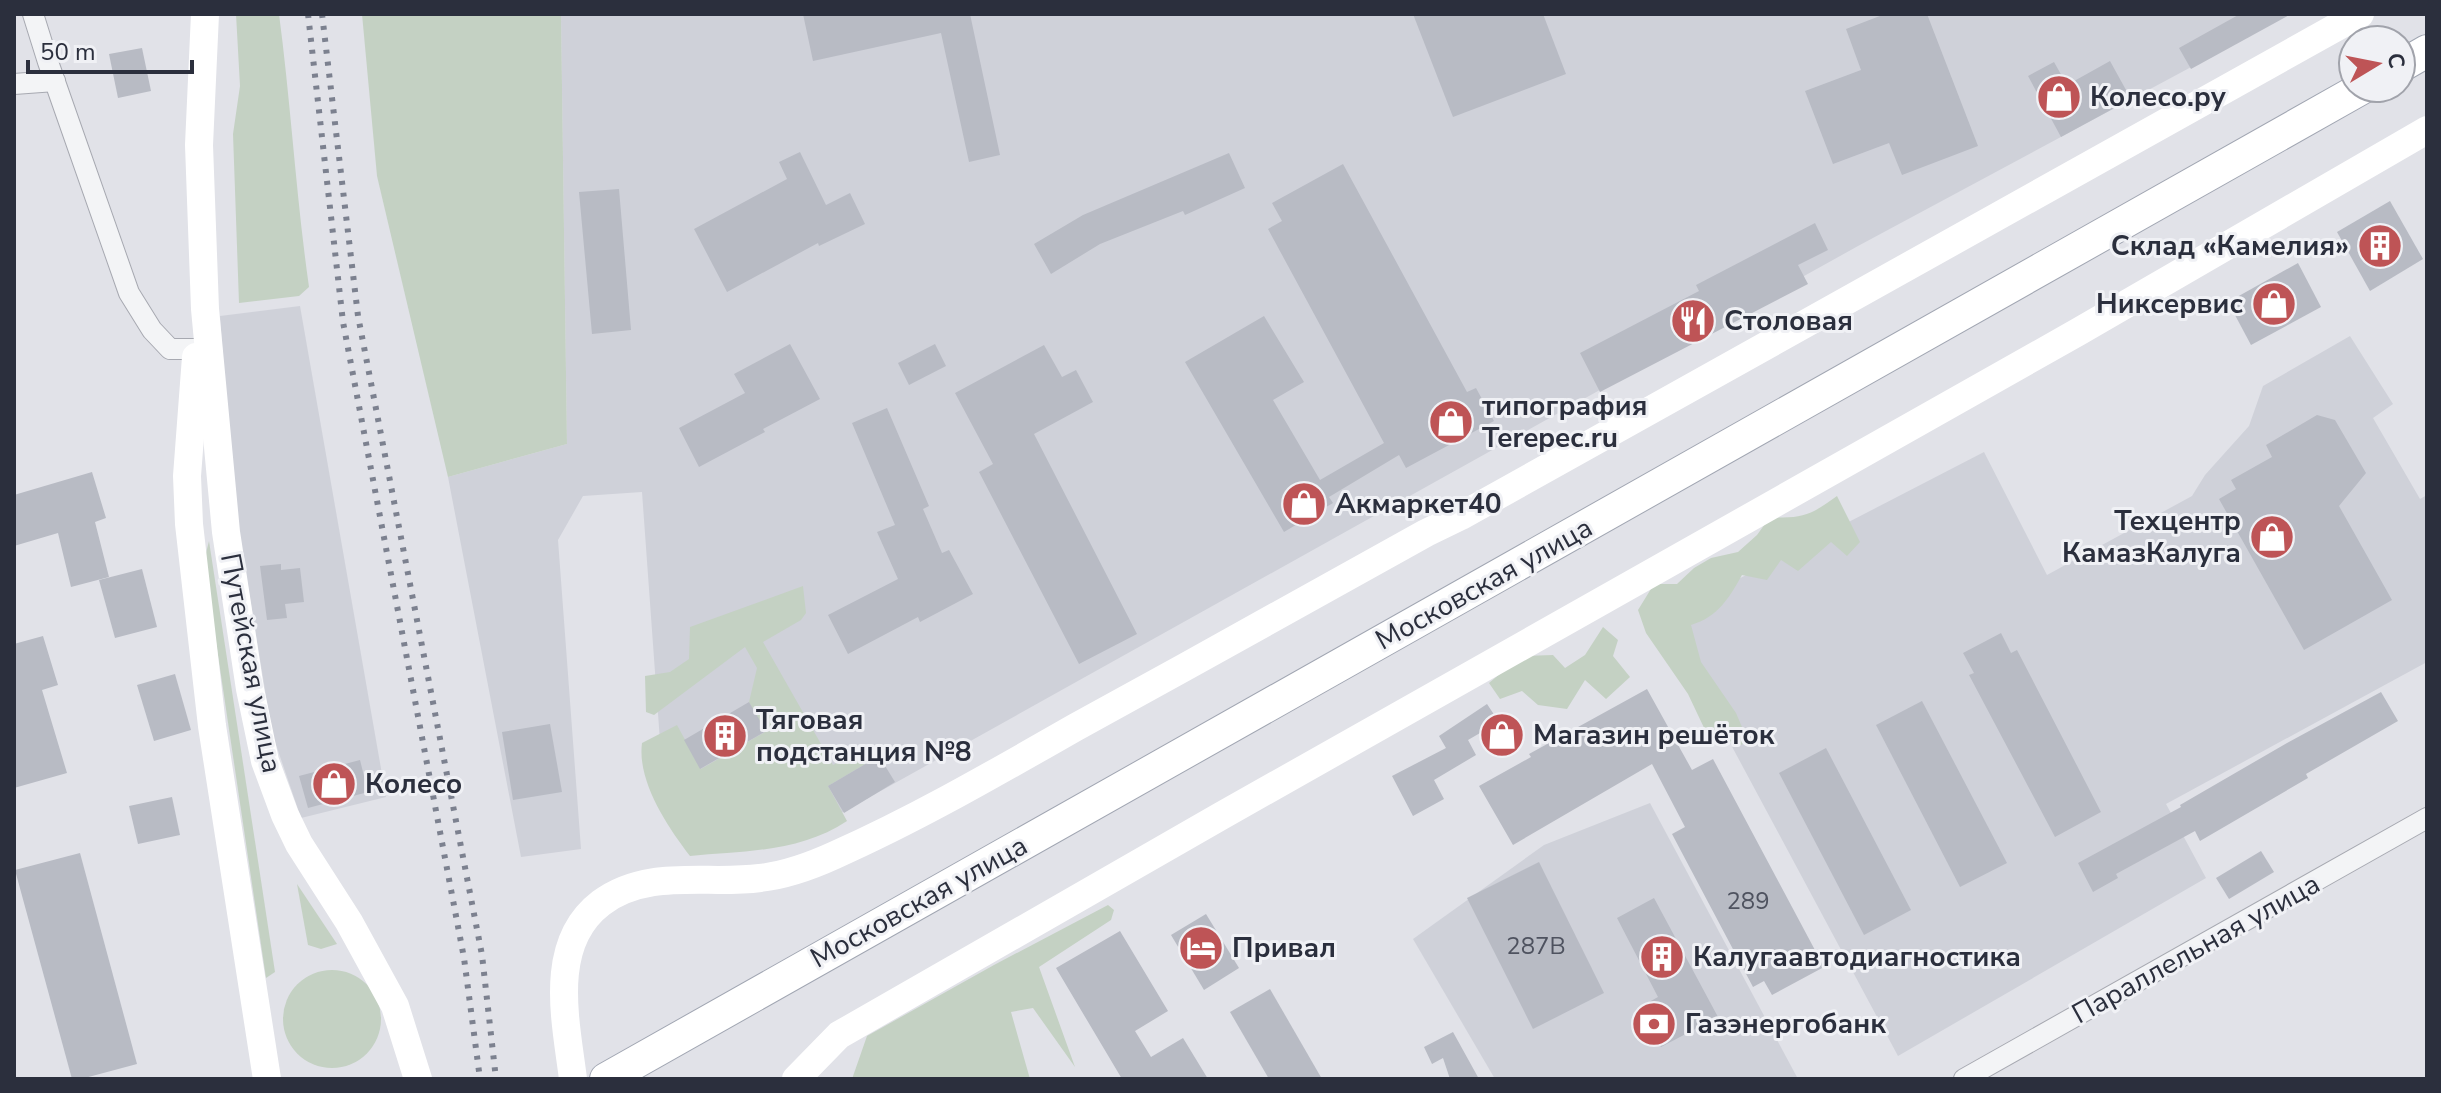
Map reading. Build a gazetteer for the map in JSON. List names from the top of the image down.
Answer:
{
  "streets": {
    "main road": ["Московская улица", "Путейская улица"],
    "street": ["Параллельная улица"]
  },
  "places": {
    "shop": [
      "Колесо.ру",
      "Никсервис",
      "типография Terepec.ru",
      "Акмаркет40",
      "Техцентр КамазКалуга",
      "Магазин решёток",
      "Колесо"
    ],
    "building": ["Склад «Камелия»", "Тяговая подстанция №8", "Калугаавтодиагностика"],
    "restaurant": ["Столовая"],
    "hotel": ["Привал"],
    "bank": ["Газэнергобанк"]
  },
  "house_numbers": ["289", "287В"],
  "scale_bar": "50 m",
  "north": "right"
}
